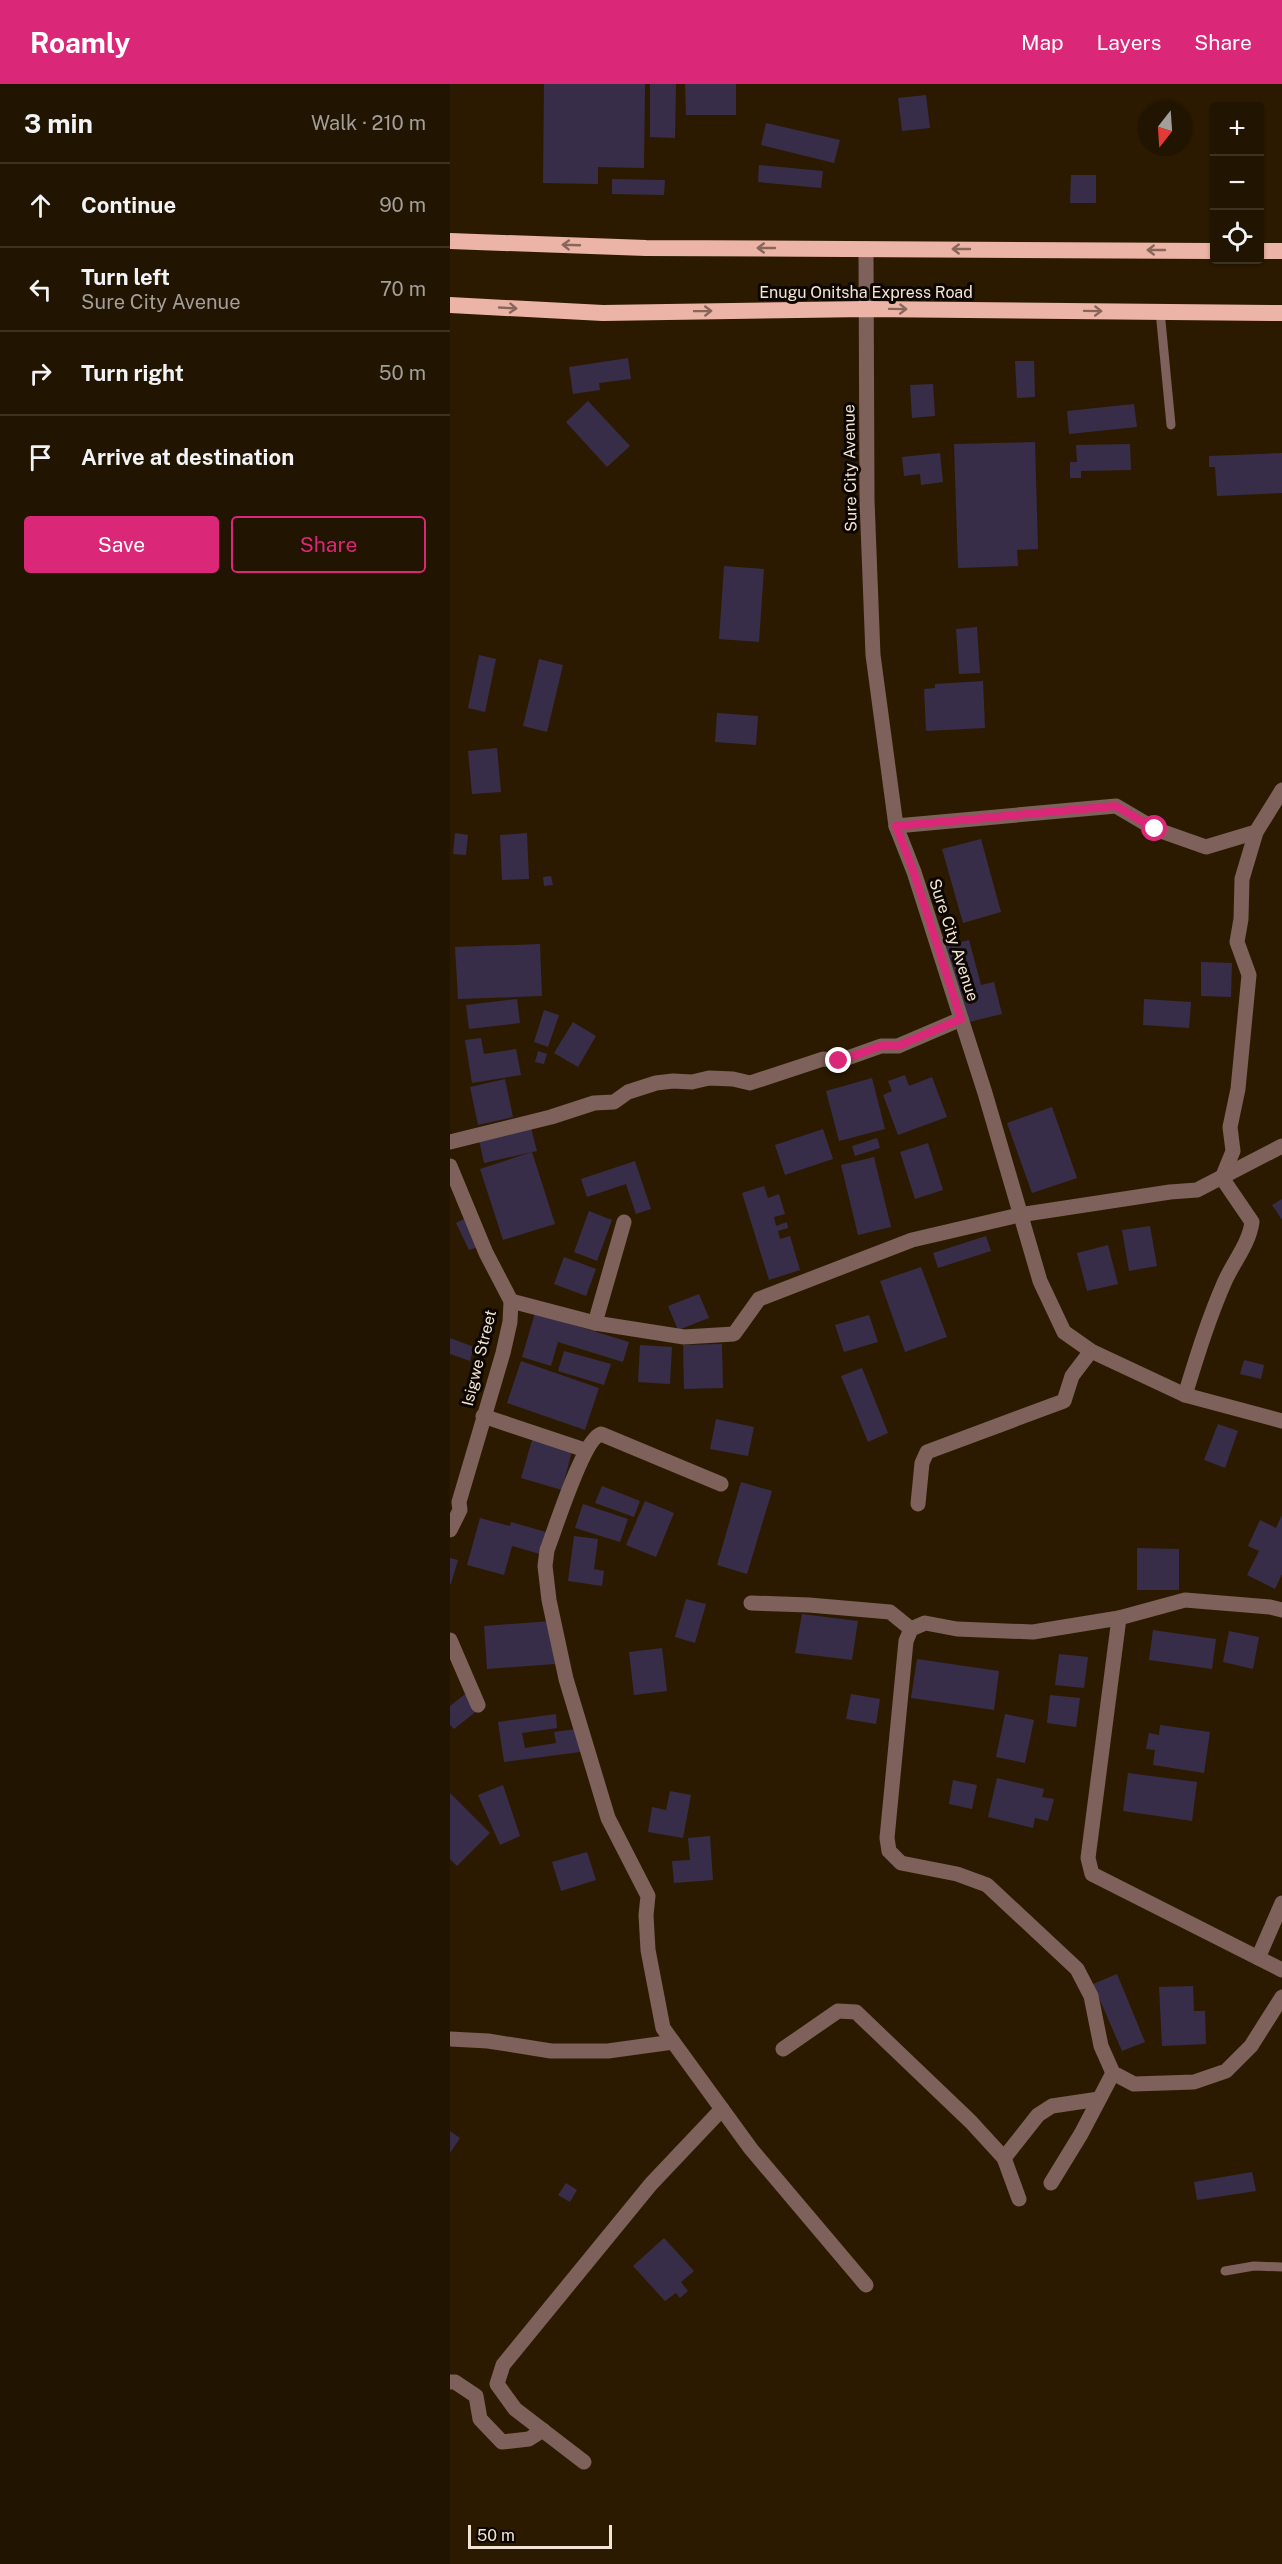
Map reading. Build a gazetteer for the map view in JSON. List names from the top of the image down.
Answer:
{
  "streets": {
    "highway": ["Enugu Onitsha Express Road"],
    "street": ["Sure City Avenue", "Isigwe Street"]
  },
  "crossings": [
    ["Enugu Onitsha Express Road", "Sure City Avenue"]
  ],
  "scale_bar": "50 m",
  "north": "bottom",
  "page": {
    "header": "Roamly",
    "nav": ["Map", "Layers", "Share"],
    "heading": ["3 min", "Walk · 210 m"],
    "map_buttons": ["+", "−"],
    "list": [
      ["Continue", "90 m"],
      ["Turn left", "Sure City Avenue", "70 m"],
      ["Turn right", "50 m"],
      "Arrive at destination"
    ],
    "buttons": ["Save", "Share"],
    "scale": "50 m"
  }
}
